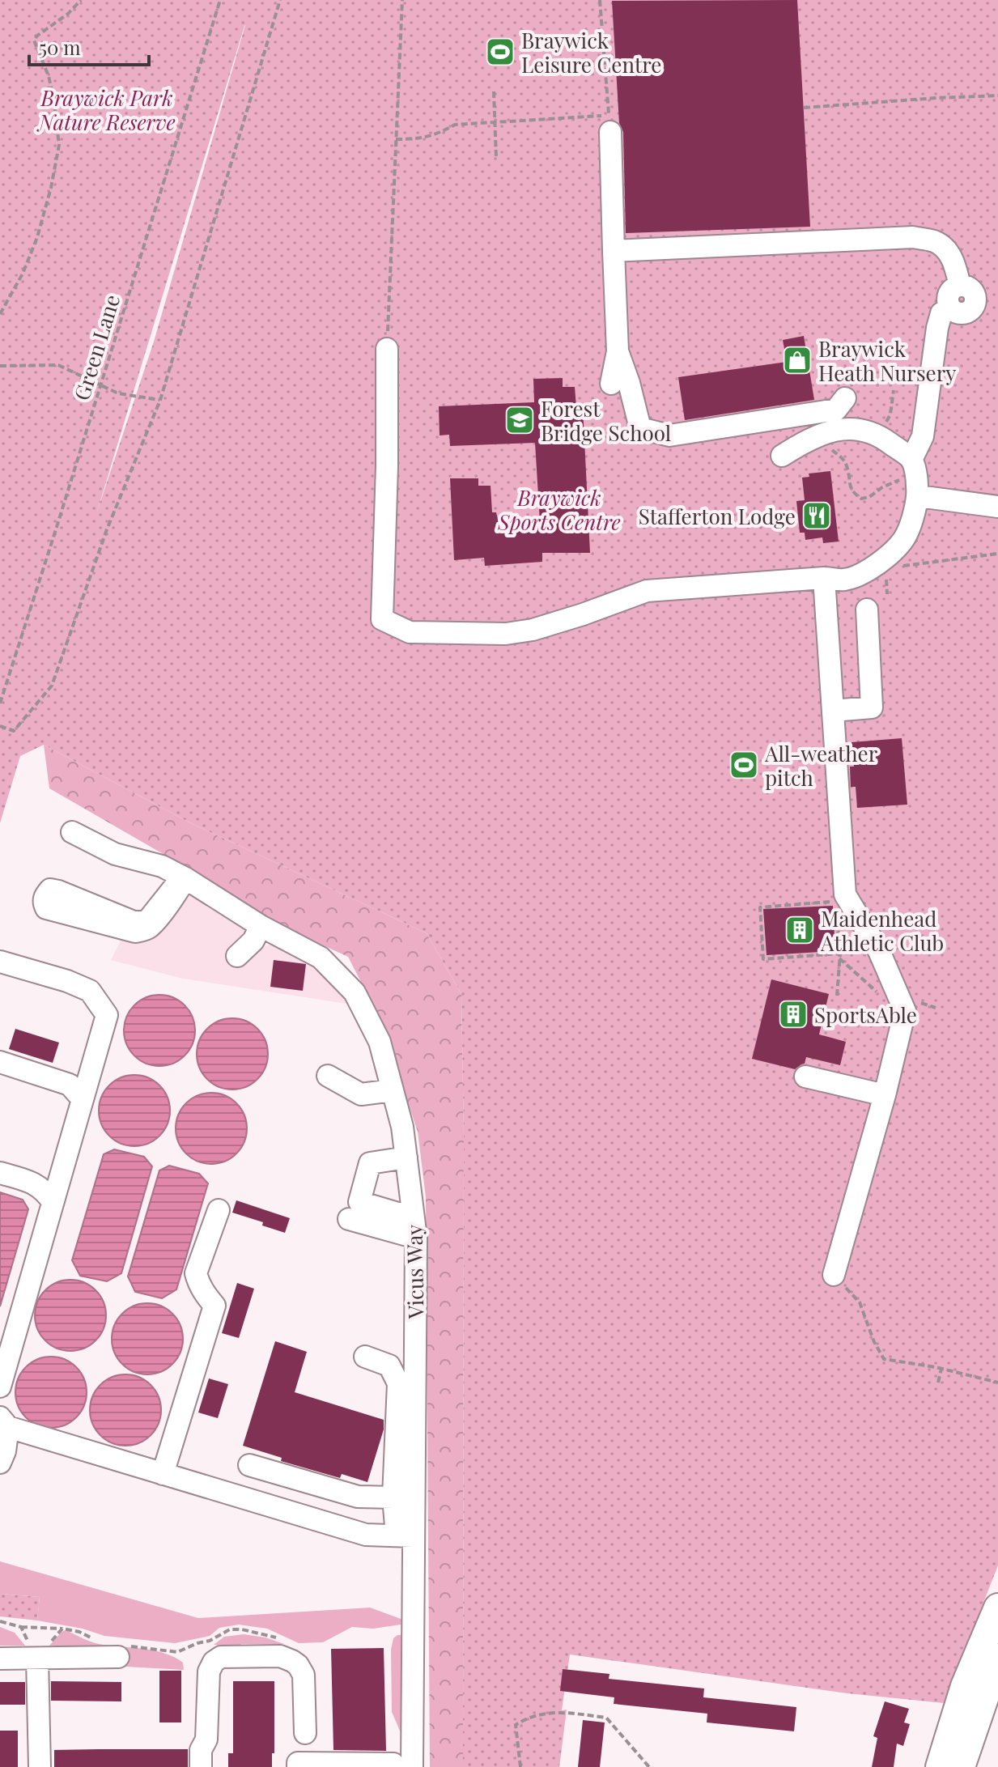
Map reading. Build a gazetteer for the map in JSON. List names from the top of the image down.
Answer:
{
  "streets": {
    "street": ["Vicus Way"],
    "path": ["Green Lane"]
  },
  "parks": ["Braywick Park Nature Reserve", "Braywick Sports Centre"],
  "places": {
    "sports": ["Braywick Leisure Centre", "All-weather pitch"],
    "shop": ["Braywick Heath Nursery"],
    "school or university": ["Forest Bridge School"],
    "restaurant": ["Stafferton Lodge"],
    "building": ["Maidenhead Athletic Club", "SportsAble"]
  },
  "scale_bar": "50 m"
}
